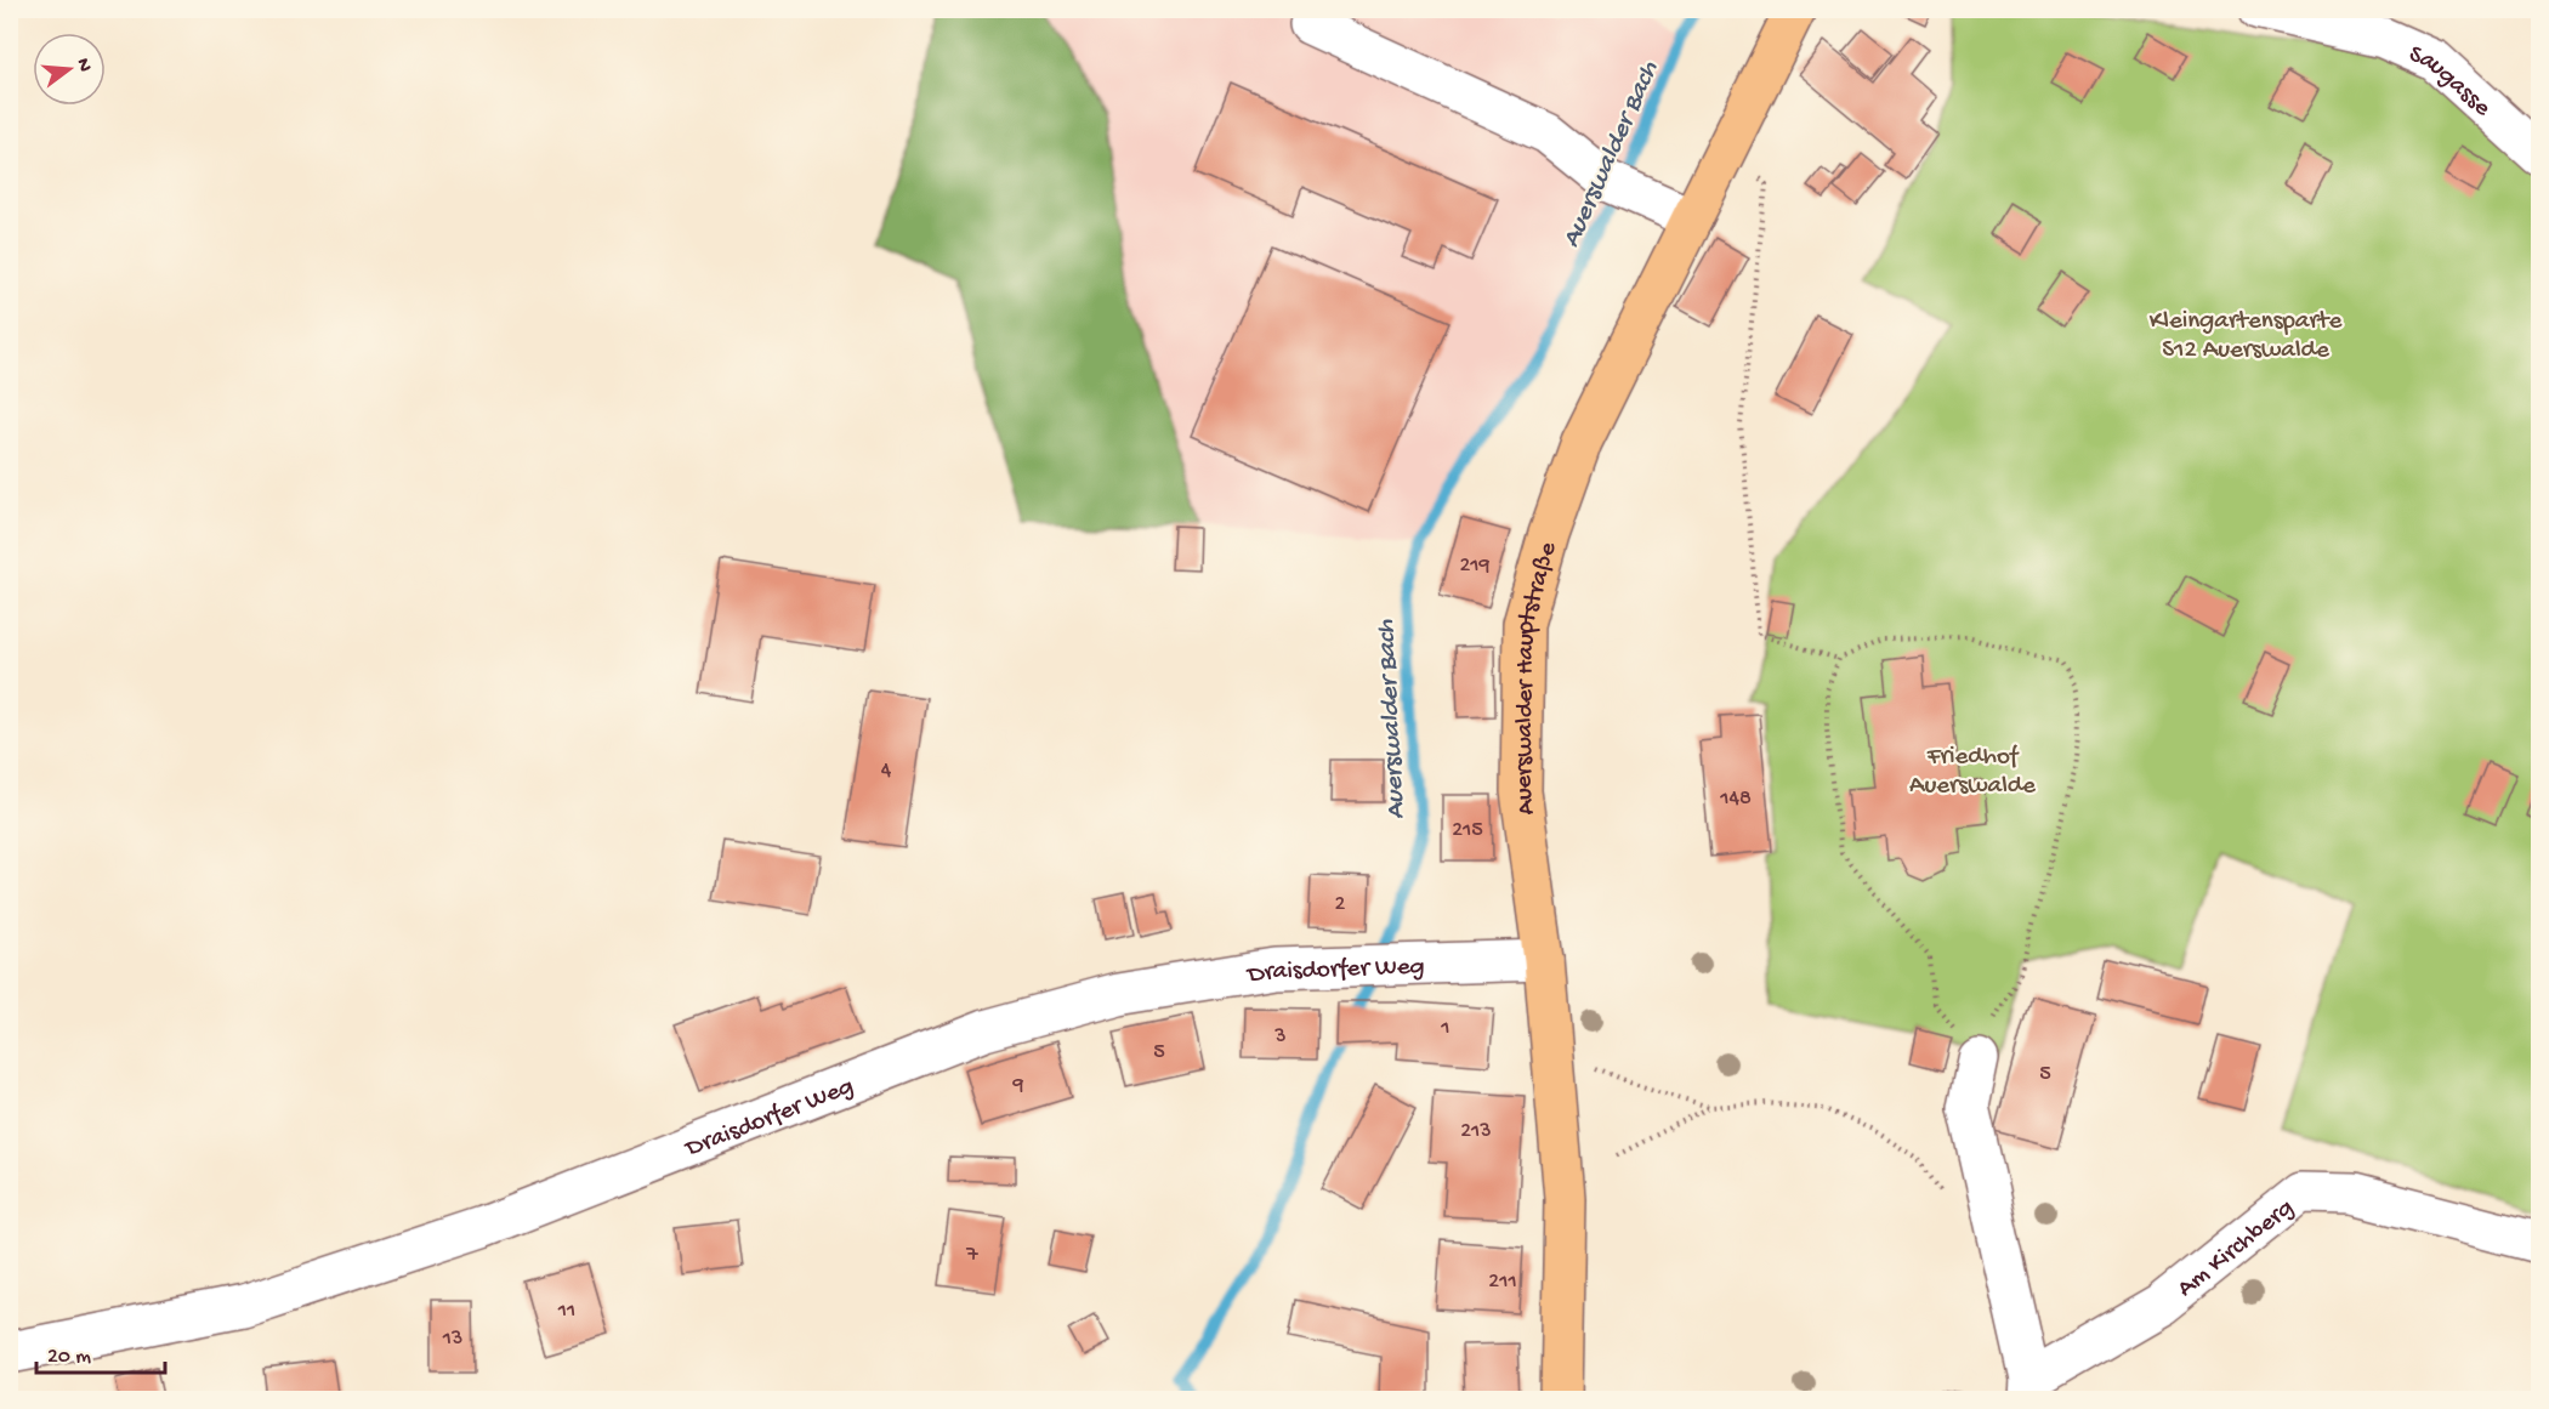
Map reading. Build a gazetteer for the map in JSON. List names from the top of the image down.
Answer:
{
  "streets": {
    "main road": ["Auerswalder Hauptstraße"],
    "street": ["Saugasse", "Draisdorfer Weg", "Am Kirchberg"]
  },
  "crossings": [
    ["Auerswalder Hauptstraße", "Draisdorfer Weg"]
  ],
  "water": ["Auerswalder Bach"],
  "parks": ["Kleingartensparte S12 Auerswalde", "Friedhof Auerswalde"],
  "house_numbers": [
    "219",
    "4",
    "148",
    "215",
    "2",
    "1",
    "3",
    "5",
    "5",
    "9",
    "213",
    "7",
    "211",
    "11",
    "13"
  ],
  "scale_bar": "20 m",
  "north": "right"
}
